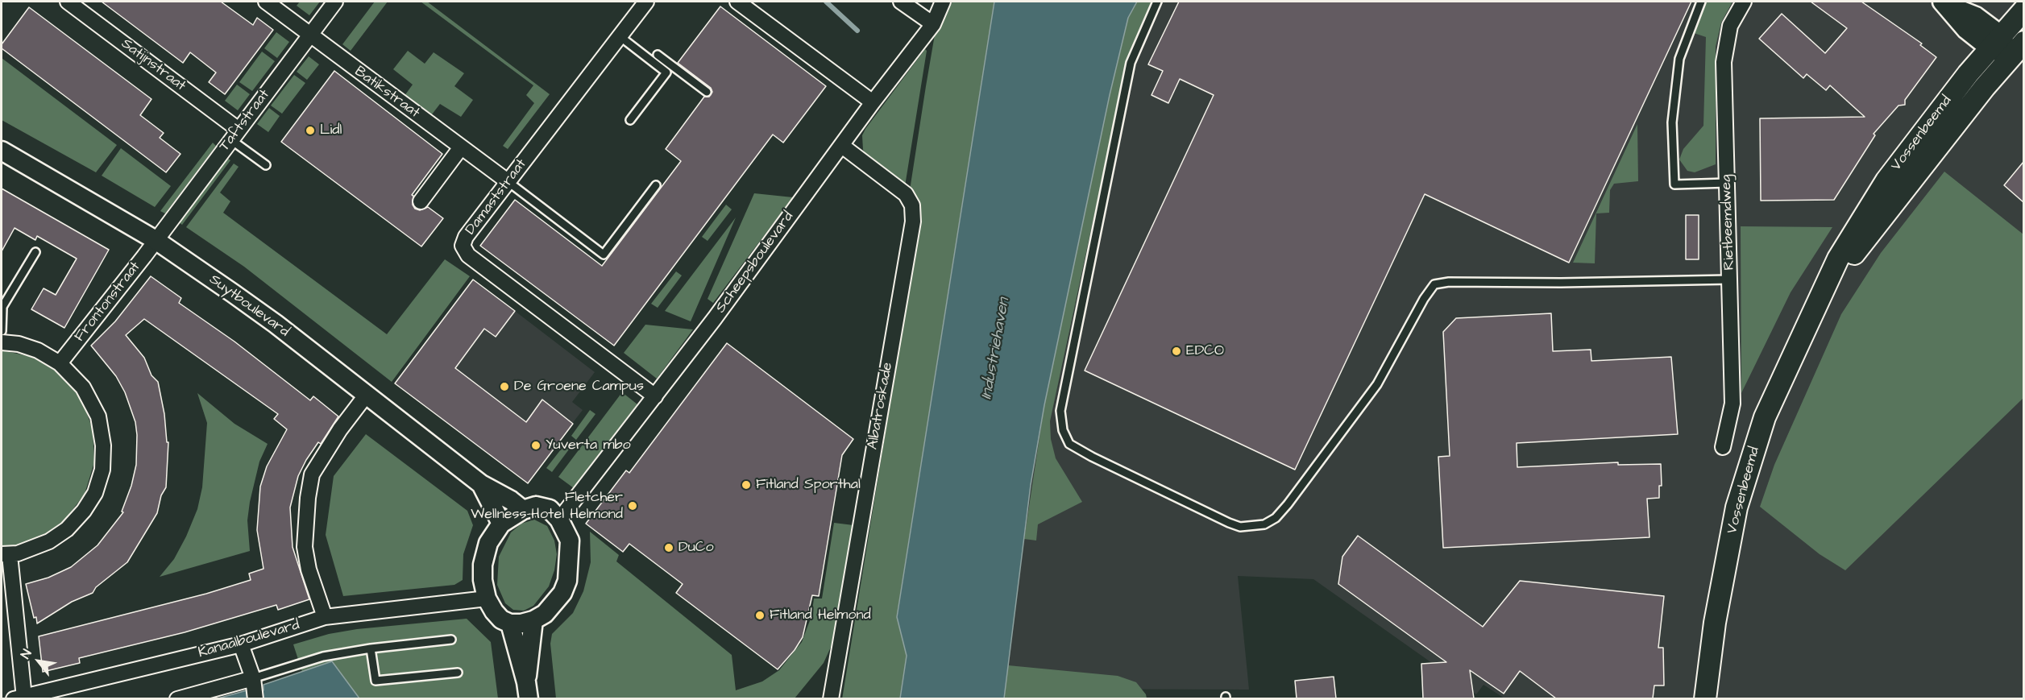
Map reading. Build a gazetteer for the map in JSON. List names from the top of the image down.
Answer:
{
  "streets": {
    "main road": ["Vossenbeemd"],
    "street": [
      "Satijnstraat",
      "Batikstraat",
      "Taftstraat",
      "Damaststraat",
      "Rietbeemdweg",
      "Scheepsboulevard",
      "Frontonstraat",
      "Suytboulevard",
      "Albatroskade",
      "Kanaalboulevard"
    ]
  },
  "crossings": [
    ["Satijnstraat", "Taftstraat"],
    ["Batikstraat", "Taftstraat"],
    ["Batikstraat", "Damaststraat"],
    ["Taftstraat", "Frontonstraat"],
    ["Taftstraat", "Suytboulevard"],
    ["Damaststraat", "Scheepsboulevard"],
    ["Scheepsboulevard", "Suytboulevard"],
    ["Scheepsboulevard", "Albatroskade"],
    ["Scheepsboulevard", "Kanaalboulevard"],
    ["Frontonstraat", "Suytboulevard"],
    ["Suytboulevard", "Kanaalboulevard"]
  ],
  "water": ["Industriehaven"],
  "places": [
    "Lidl",
    "EDCO",
    "De Groene Campus",
    "Yuverta mbo",
    "Fitland Sporthal",
    "Fletcher Wellness-Hotel Helmond",
    "DuCo",
    "Fitland Helmond"
  ],
  "north": "top left"
}
